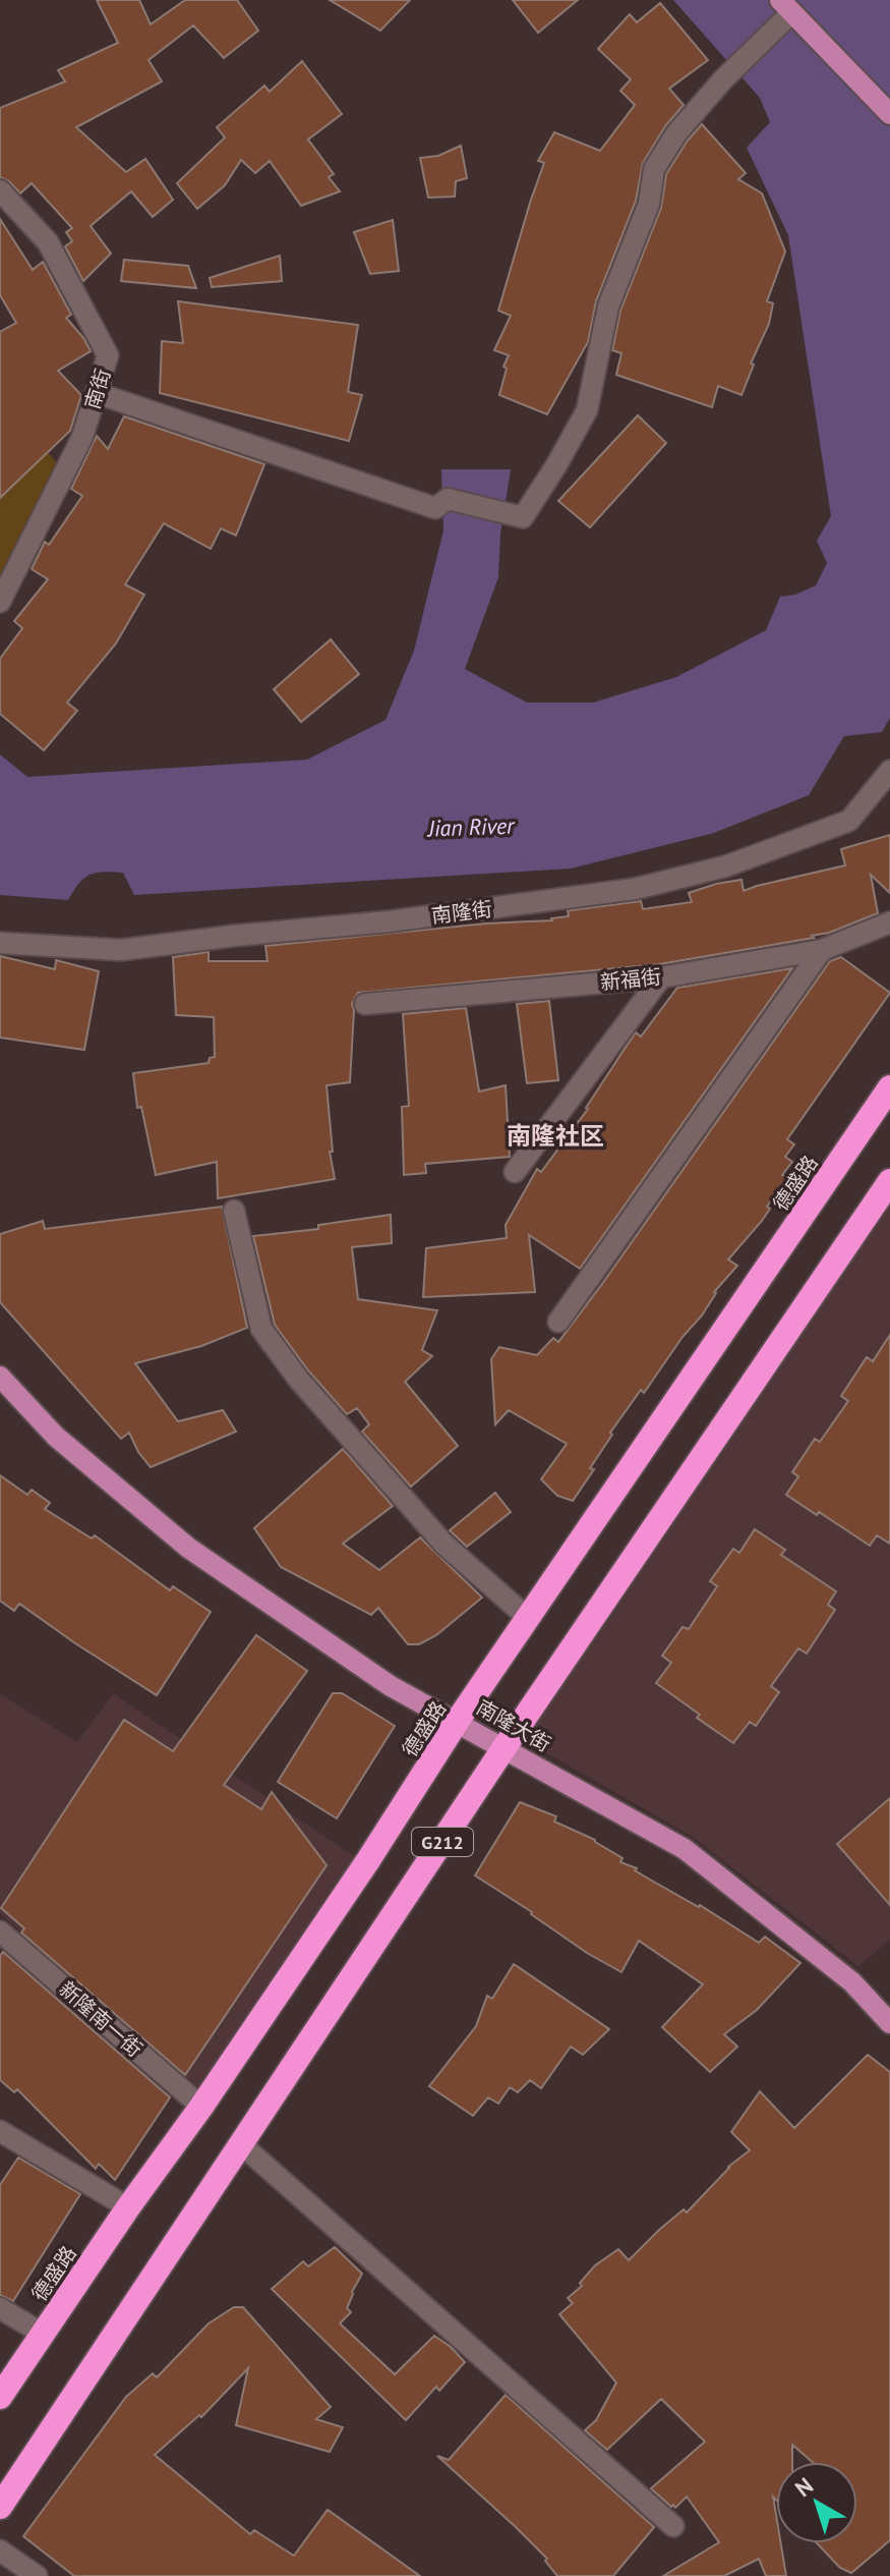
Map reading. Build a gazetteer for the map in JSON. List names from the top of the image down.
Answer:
{
  "streets": {
    "highway": ["德盛路", "G212"],
    "main road": ["南隆大街"],
    "street": [
      "南街",
      "南隆街",
      "新福街",
      "新隆南一街"
    ]
  },
  "crossings": [
    ["德盛路", "南隆大街"],
    ["德盛路", "新隆南一街"],
    ["南隆大街", "G212"]
  ],
  "districts": ["南隆社区"],
  "water": ["Jian River"],
  "north": "top left"
}
